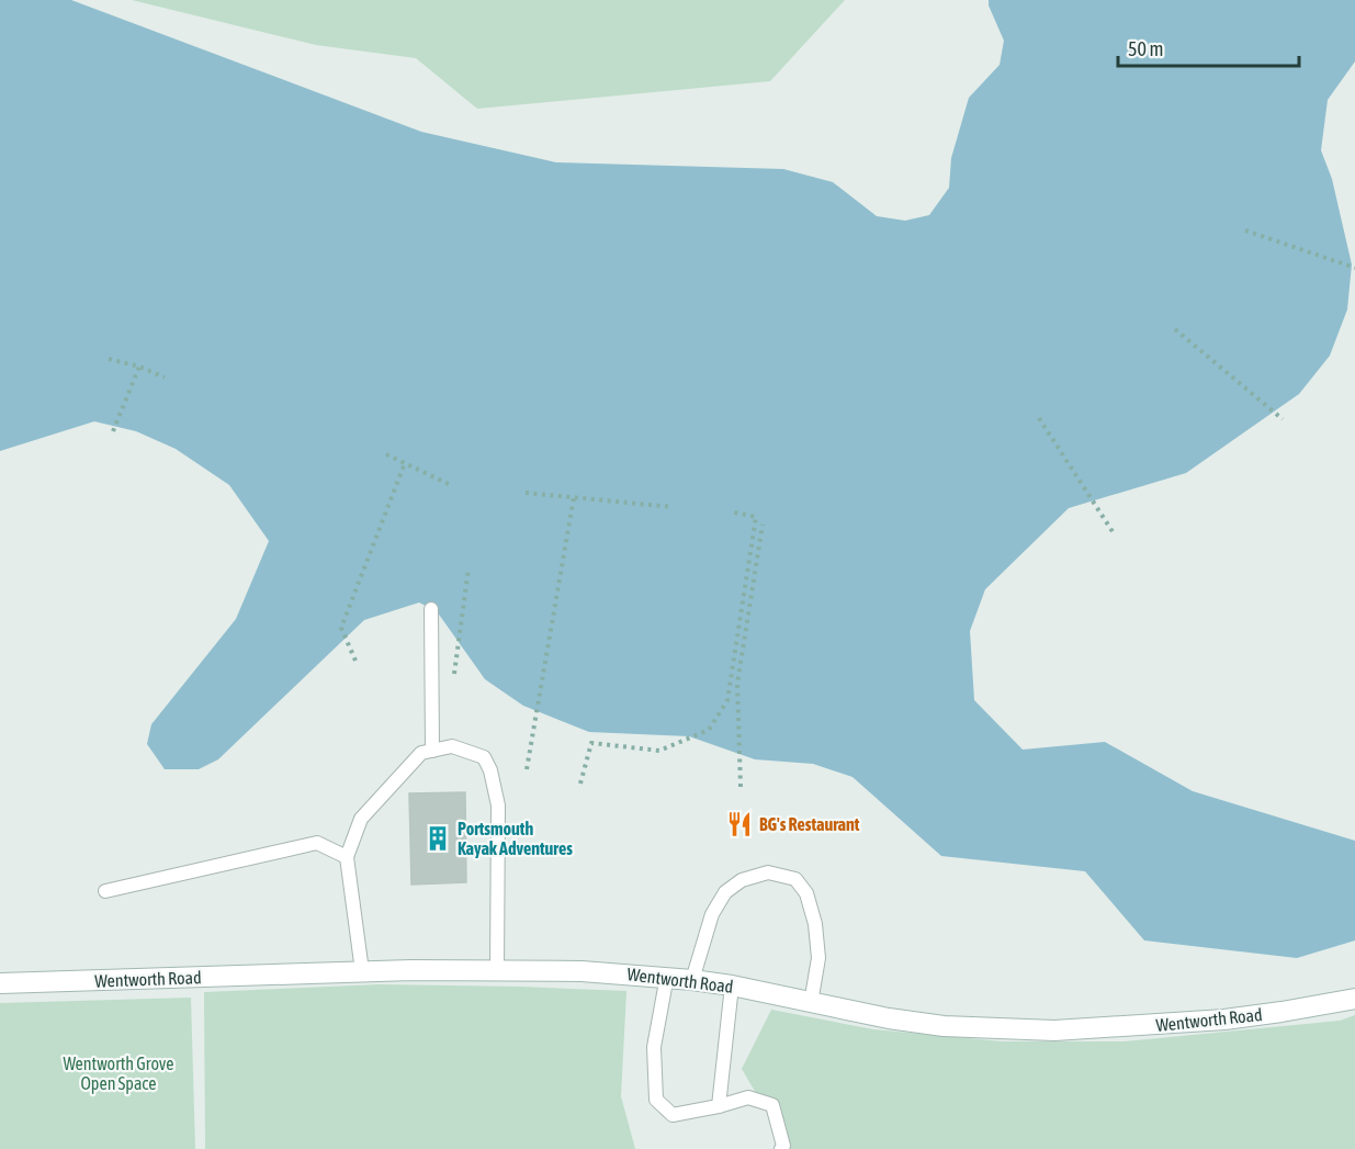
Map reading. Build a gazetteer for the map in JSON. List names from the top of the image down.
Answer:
{
  "streets": {
    "main road": ["Wentworth Road"]
  },
  "parks": ["Wentworth Grove Open Space"],
  "places": {
    "restaurant": ["BG's Restaurant"],
    "building": ["Portsmouth Kayak Adventures"]
  },
  "scale_bar": "50 m"
}
